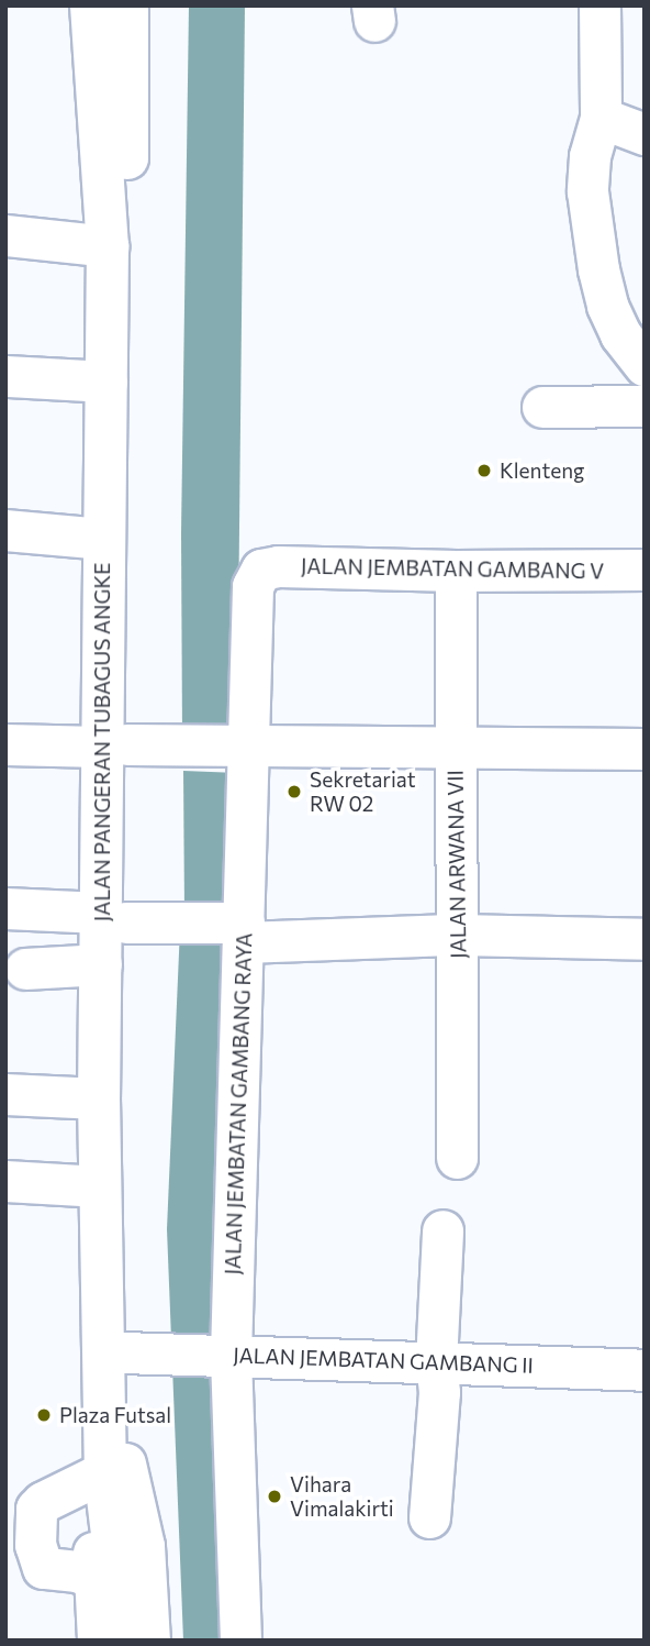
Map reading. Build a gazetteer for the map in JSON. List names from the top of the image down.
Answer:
{
  "streets": {
    "main road": ["JALAN PANGERAN TUBAGUS ANGKE"],
    "street": [
      "JALAN JEMBATAN GAMBANG V",
      "JALAN ARWANA VII",
      "JALAN JEMBATAN GAMBANG RAYA",
      "JALAN JEMBATAN GAMBANG II"
    ]
  },
  "crossings": [
    ["JALAN JEMBATAN GAMBANG V", "JALAN ARWANA VII"],
    ["JALAN JEMBATAN GAMBANG V", "JALAN JEMBATAN GAMBANG RAYA"],
    ["JALAN PANGERAN TUBAGUS ANGKE", "JALAN JEMBATAN GAMBANG II"],
    ["JALAN JEMBATAN GAMBANG RAYA", "JALAN JEMBATAN GAMBANG II"]
  ],
  "places": [
    "Klenteng",
    "Sekretariat RW 02",
    "Plaza Futsal",
    "Vihara Vimalakirti"
  ]
}
